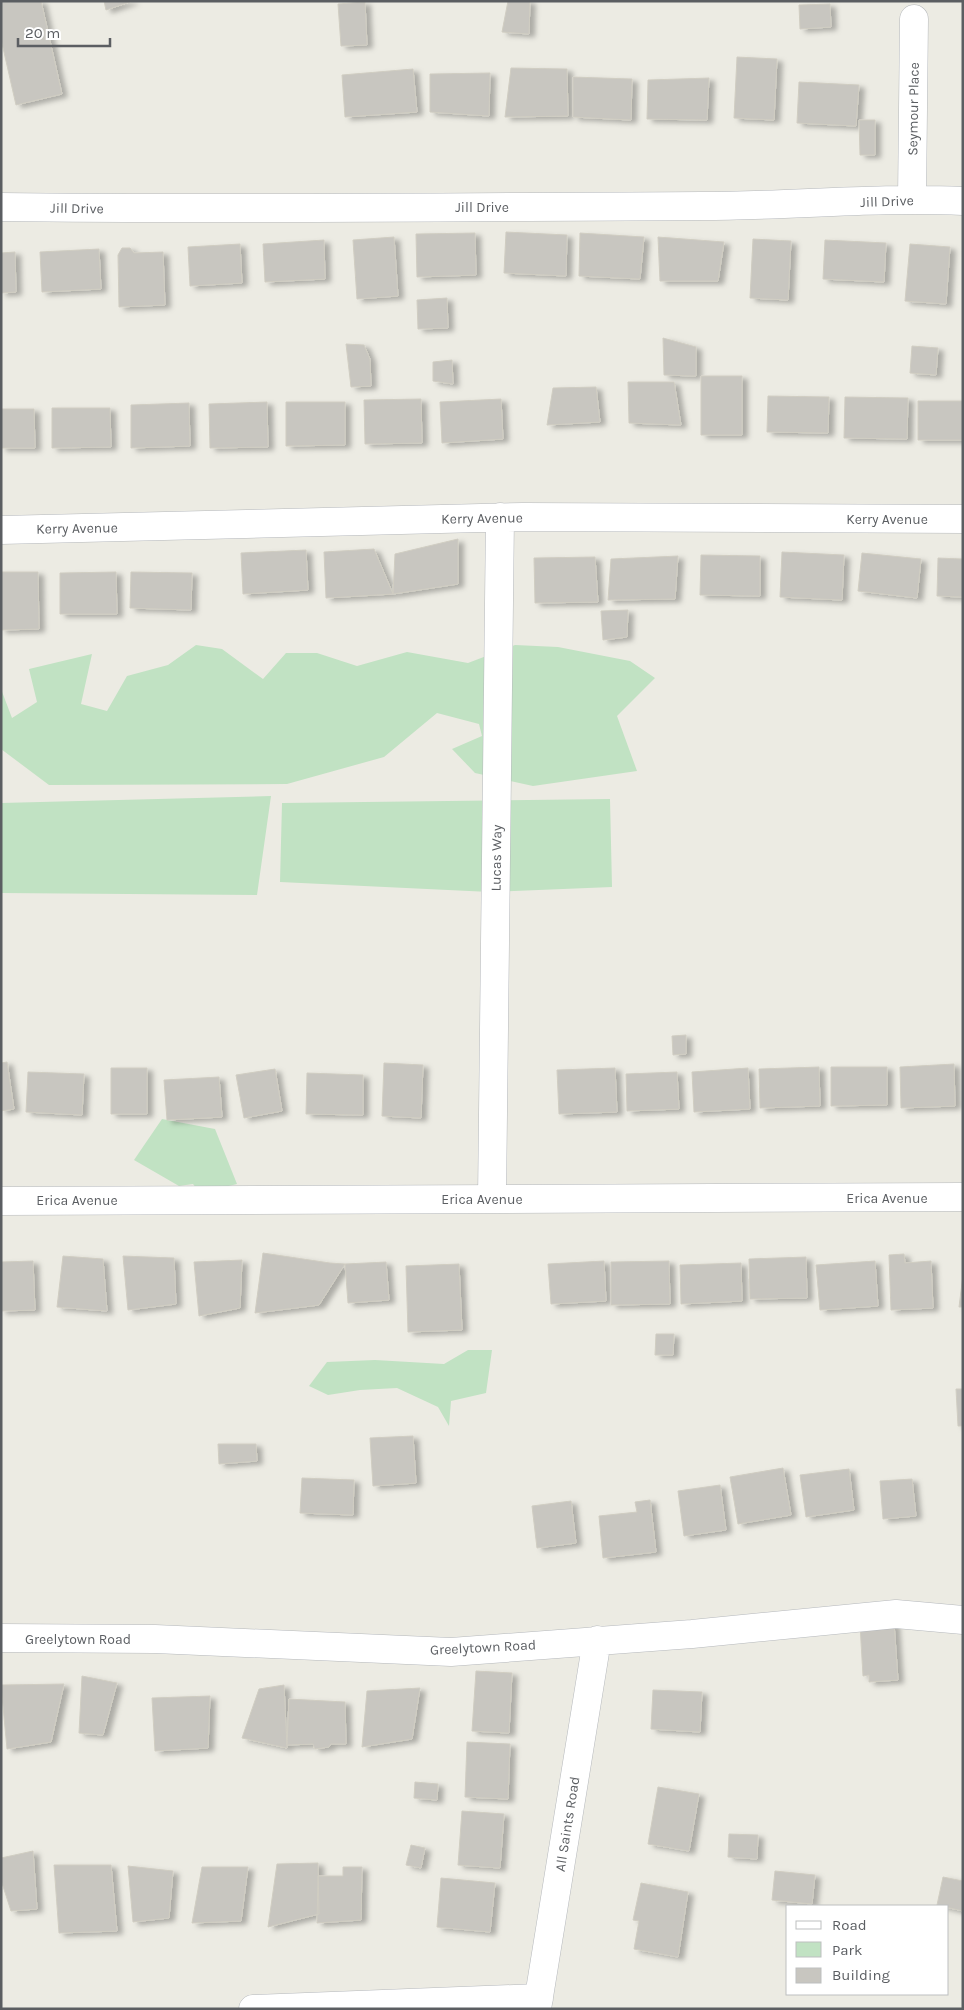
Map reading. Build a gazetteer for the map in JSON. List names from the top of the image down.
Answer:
{
  "streets": {
    "street": [
      "Seymour Place",
      "Jill Drive",
      "Kerry Avenue",
      "Lucas Way",
      "Erica Avenue",
      "Greelytown Road",
      "All Saints Road"
    ]
  },
  "crossings": [
    ["Seymour Place", "Jill Drive"],
    ["Kerry Avenue", "Lucas Way"],
    ["Lucas Way", "Erica Avenue"],
    ["Greelytown Road", "All Saints Road"]
  ],
  "legend": ["Road", "Park", "Building"],
  "scale_bar": "20 m"
}
